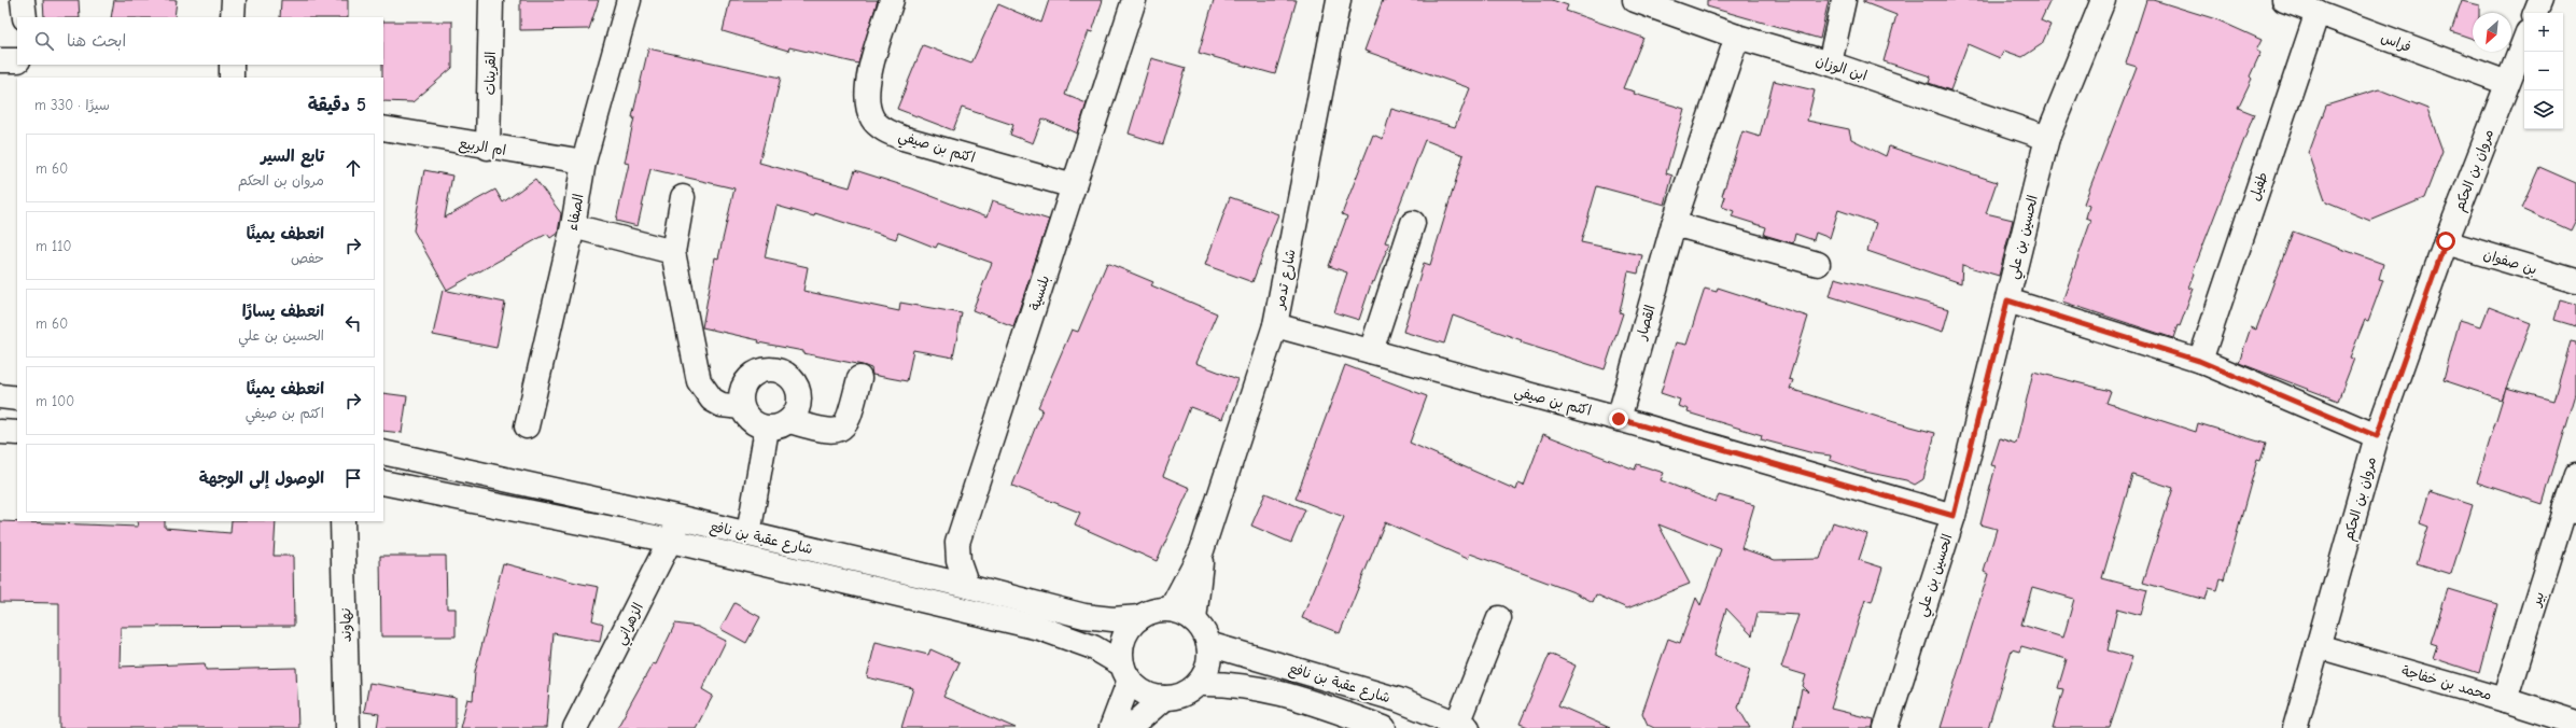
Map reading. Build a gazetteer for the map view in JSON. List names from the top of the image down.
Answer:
{
  "streets": {
    "street": [
      "فراس",
      "ابن الوزان",
      "القرينات",
      "ام الربيع",
      "اكثم بن صيفي",
      "مروان بن الحكم",
      "طفيل",
      "الصفاء",
      "الحسين بن علي",
      "بن صفوان",
      "شارع تدمر",
      "بلنسية",
      "القصار",
      "شارع عقبة بن نافع",
      "بير",
      "الزهراني",
      "نهاوند",
      "محمد بن خفاجة"
    ]
  },
  "crossings": [
    ["فراس", "مروان بن الحكم"],
    ["فراس", "طفيل"],
    ["ابن الوزان", "الحسين بن علي"],
    ["ابن الوزان", "القصار"],
    ["القرينات", "ام الربيع"],
    ["ام الربيع", "الصفاء"],
    ["اكثم بن صيفي", "الحسين بن علي"],
    ["اكثم بن صيفي", "شارع تدمر"],
    ["اكثم بن صيفي", "بلنسية"],
    ["اكثم بن صيفي", "القصار"],
    ["مروان بن الحكم", "بن صفوان"],
    ["مروان بن الحكم", "محمد بن خفاجة"],
    ["شارع تدمر", "شارع عقبة بن نافع"],
    ["بلنسية", "شارع عقبة بن نافع"],
    ["شارع عقبة بن نافع", "الزهراني"],
    ["بير", "محمد بن خفاجة"]
  ],
  "north": "bottom left",
  "page": {
    "map_buttons": ["+", "−"],
    "search": "ابحث هنا",
    "heading": ["5 دقيقة", "سيرًا · 330 m"],
    "list": [
      ["تابع السير", "مروان بن الحكم", "60 m"],
      ["انعطف يمينًا", "حفص", "110 m"],
      ["انعطف يسارًا", "الحسين بن علي", "60 m"],
      ["انعطف يمينًا", "اكثم بن صيفي", "100 m"],
      "الوصول إلى الوجهة"
    ]
  }
}
